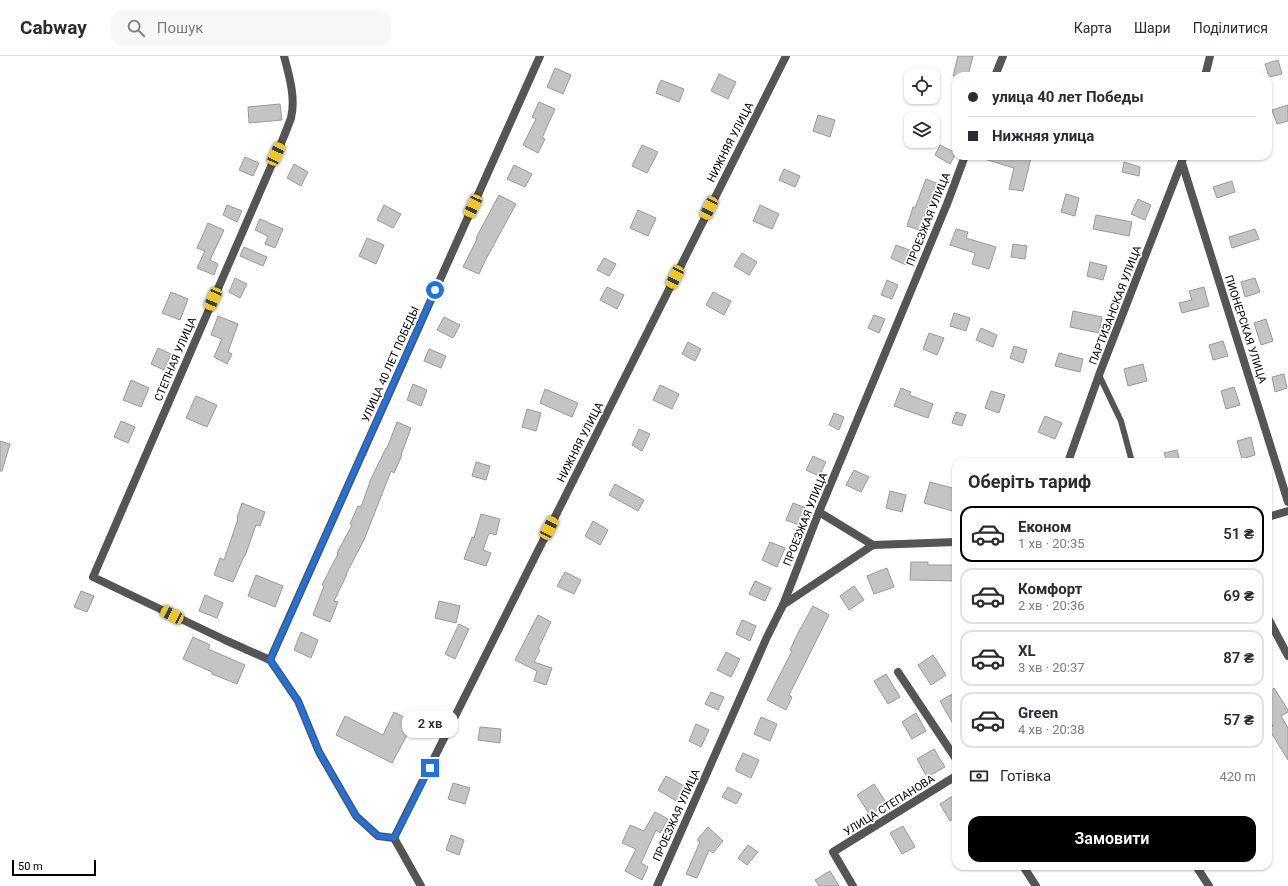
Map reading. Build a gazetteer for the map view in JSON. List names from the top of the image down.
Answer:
{
  "streets": {
    "street": [
      "НИЖНЯЯ УЛИЦА",
      "ПРОЕЗЖАЯ УЛИЦА",
      "ПАРТИЗАНСКАЯ УЛИЦА",
      "ПИОНЕРСКАЯ УЛИЦА",
      "СТЕПНАЯ УЛИЦА",
      "УЛИЦА 40 ЛЕТ ПОБЕДЫ",
      "УЛИЦА СТЕПАНОВА"
    ]
  },
  "crossings": [
    ["ПАРТИЗАНСКАЯ УЛИЦА", "ПИОНЕРСКАЯ УЛИЦА"],
    ["СТЕПНАЯ УЛИЦА", "УЛИЦА 40 ЛЕТ ПОБЕДЫ"]
  ],
  "scale_bar": "50 m",
  "page": {
    "header": "Cabway",
    "search": "Пошук",
    "nav": ["Карта", "Шари", "Поділитися"],
    "banner": ["улица 40 лет Победы", "Нижняя улица"],
    "heading": "Оберіть тариф",
    "list": [
      {
        "name": "Економ",
        "note": "1 хв · 20:35",
        "value": "51 ₴"
      },
      {
        "name": "Комфорт",
        "note": "2 хв · 20:36",
        "value": "69 ₴"
      },
      {
        "name": "XL",
        "note": "3 хв · 20:37",
        "value": "87 ₴"
      },
      {
        "name": "Green",
        "note": "4 хв · 20:38",
        "value": "57 ₴"
      }
    ],
    "bubble": "2 хв",
    "pay": ["Готівка", "420 m"],
    "buttons": "Замовити",
    "scale": "50 m"
  }
}
